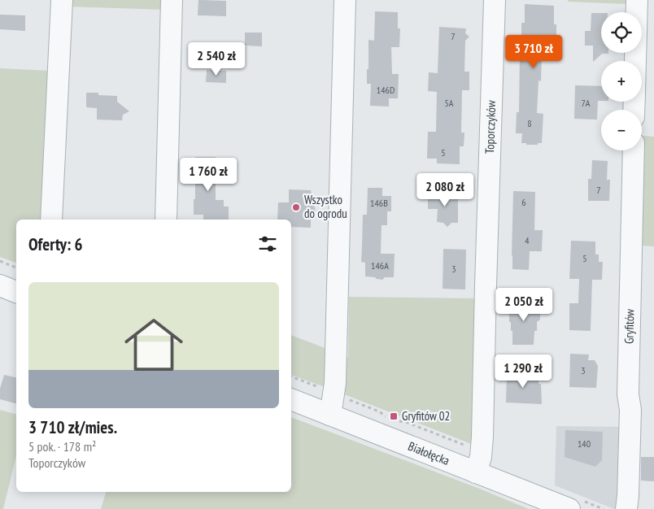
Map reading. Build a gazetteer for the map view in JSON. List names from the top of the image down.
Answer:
{
  "streets": {
    "street": ["Toporczyków", "Gryfitów", "Białołęcka"]
  },
  "crossings": [
    ["Toporczyków", "Białołęcka"]
  ],
  "places": {
    "other": ["Wszystko do ogrodu"],
    "transit": ["Gryfitów 02"]
  },
  "house_numbers": [
    "7",
    "146D",
    "5A",
    "7A",
    "8",
    "5",
    "7",
    "6",
    "146B",
    "4",
    "5",
    "146A",
    "3",
    "3",
    "140"
  ],
  "page": {
    "map_buttons": ["+", "−"],
    "price": [
      "3 710 zł",
      "2 540 zł",
      "1 760 zł",
      "2 080 zł",
      "2 050 zł",
      "1 290 zł"
    ],
    "heading": "Oferty: 6",
    "list": [
      {
        "name": "3 710 zł/mies.",
        "note": "5 pok. · 178 m² · Toporczyków"
      }
    ]
  }
}
